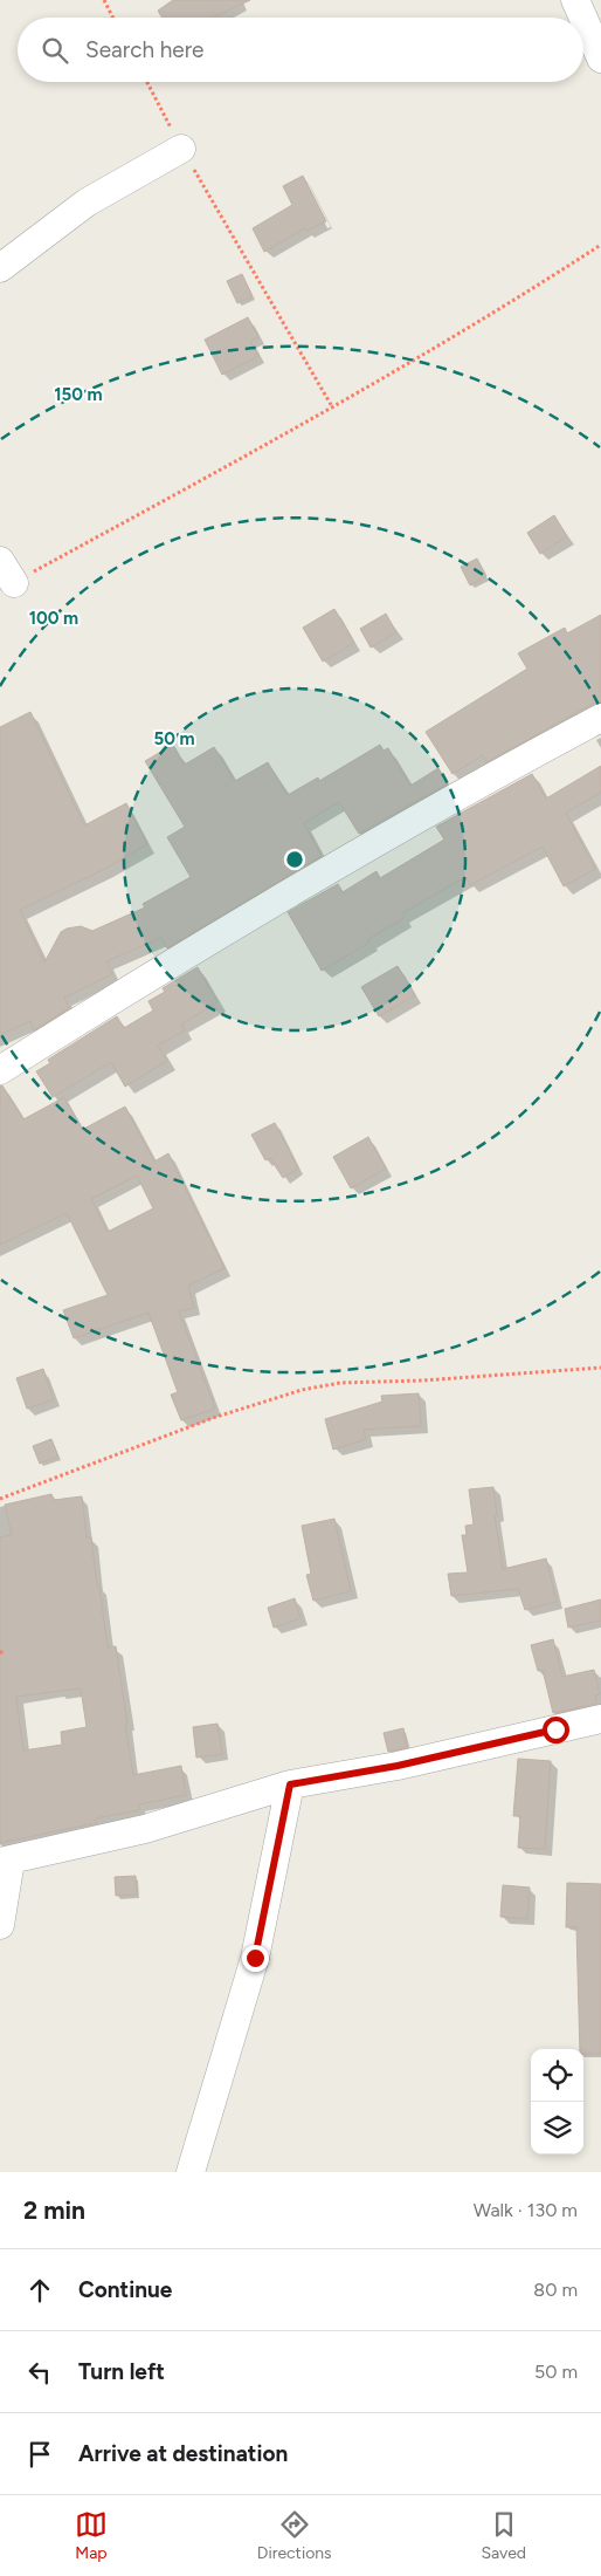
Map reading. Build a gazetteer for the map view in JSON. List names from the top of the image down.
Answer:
{
  "page": {
    "search": "Search here",
    "heading": ["2 min", "Walk · 130 m"],
    "list": [
      ["Continue", "80 m"],
      ["Turn left", "50 m"],
      "Arrive at destination"
    ],
    "nav": ["Map", "Directions", "Saved"]
  },
  "rings": ["150 m", "100 m", "50 m"]
}
